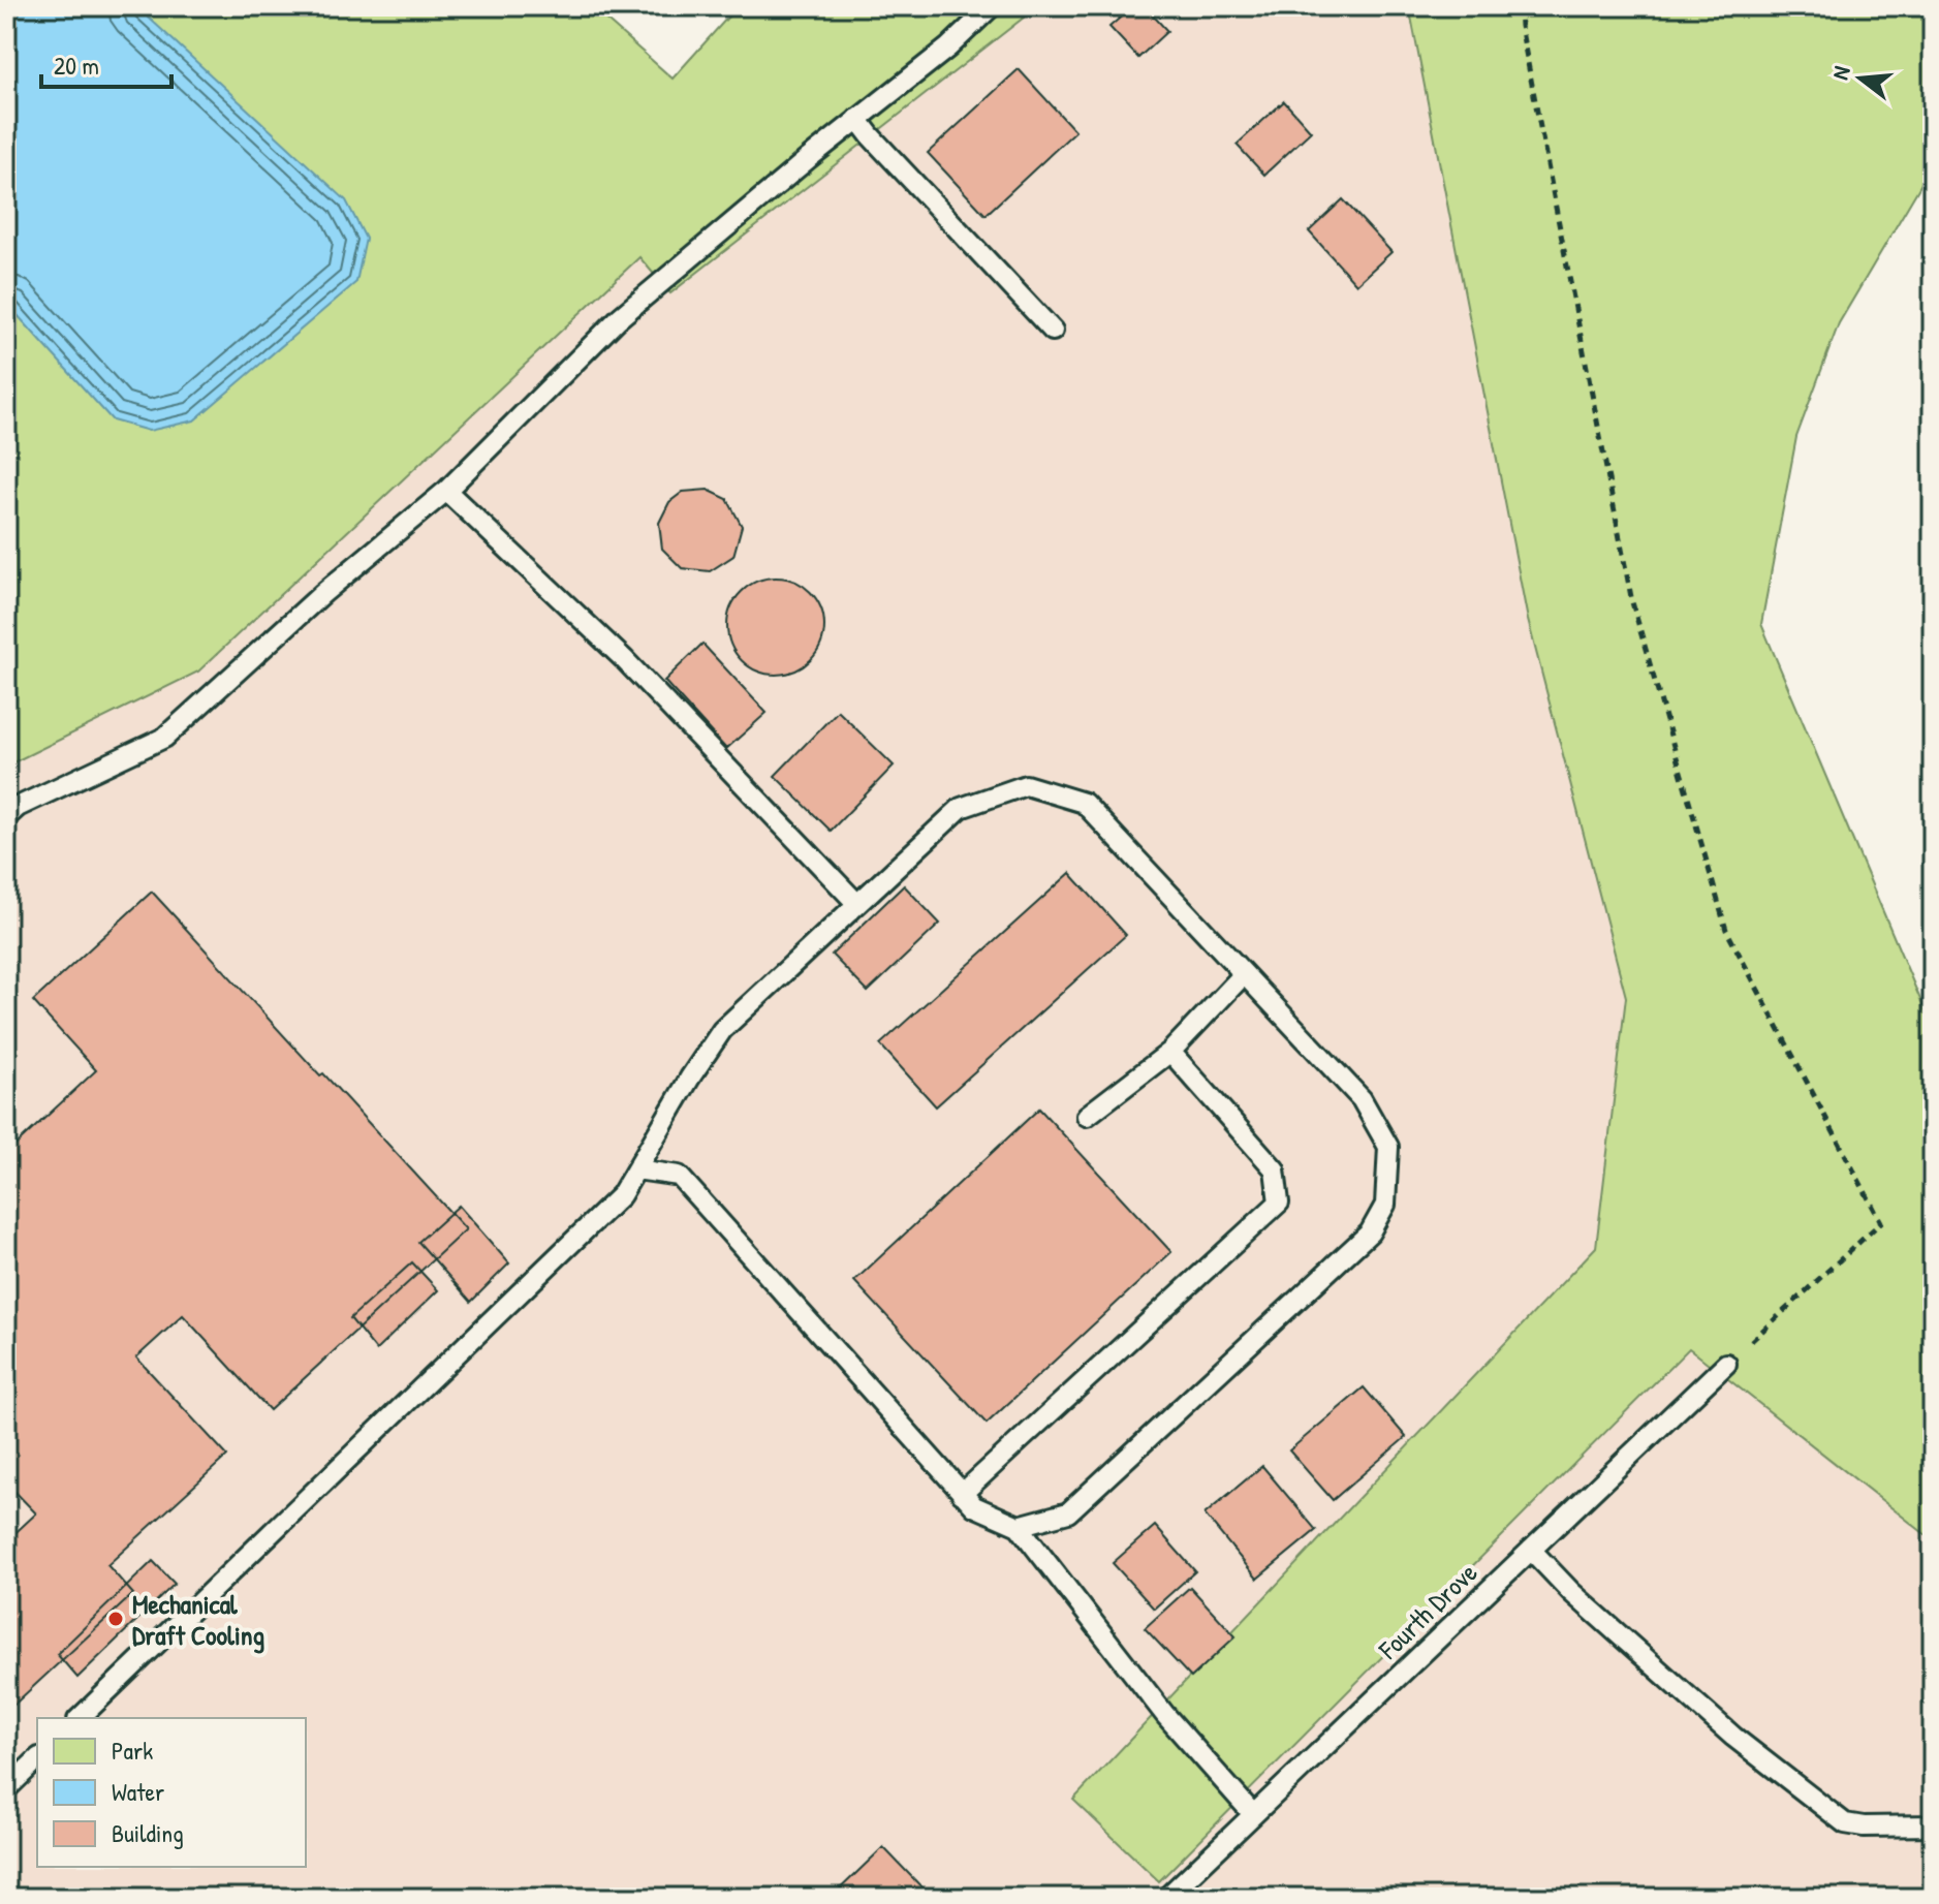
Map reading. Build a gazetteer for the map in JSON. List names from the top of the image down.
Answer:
{
  "streets": {
    "lane": ["Fourth Drove"]
  },
  "places": ["Mechanical Draft Cooling"],
  "legend": ["Park", "Water", "Building"],
  "scale_bar": "20 m",
  "north": "left"
}
